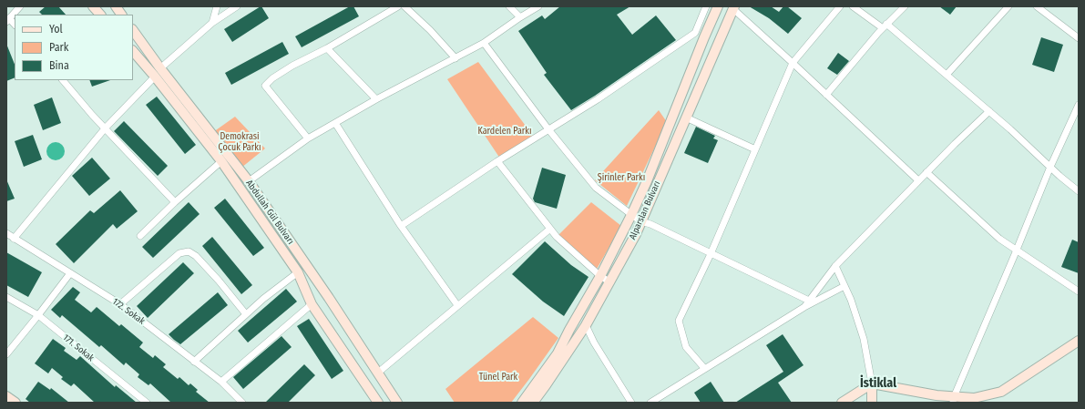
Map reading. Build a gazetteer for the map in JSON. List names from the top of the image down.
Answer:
{
  "streets": {
    "main road": ["Alparslan Bulvarı", "Abdullah Gül Bulvarı"],
    "street": ["172. Sokak", "171. Sokak"]
  },
  "districts": ["İstiklal"],
  "parks": [
    "Kardelen Parkı",
    "Demokrasi Çocuk Parkı",
    "Şirinler Parkı",
    "Tünel Park"
  ],
  "legend": ["Yol", "Park", "Bina"]
}
